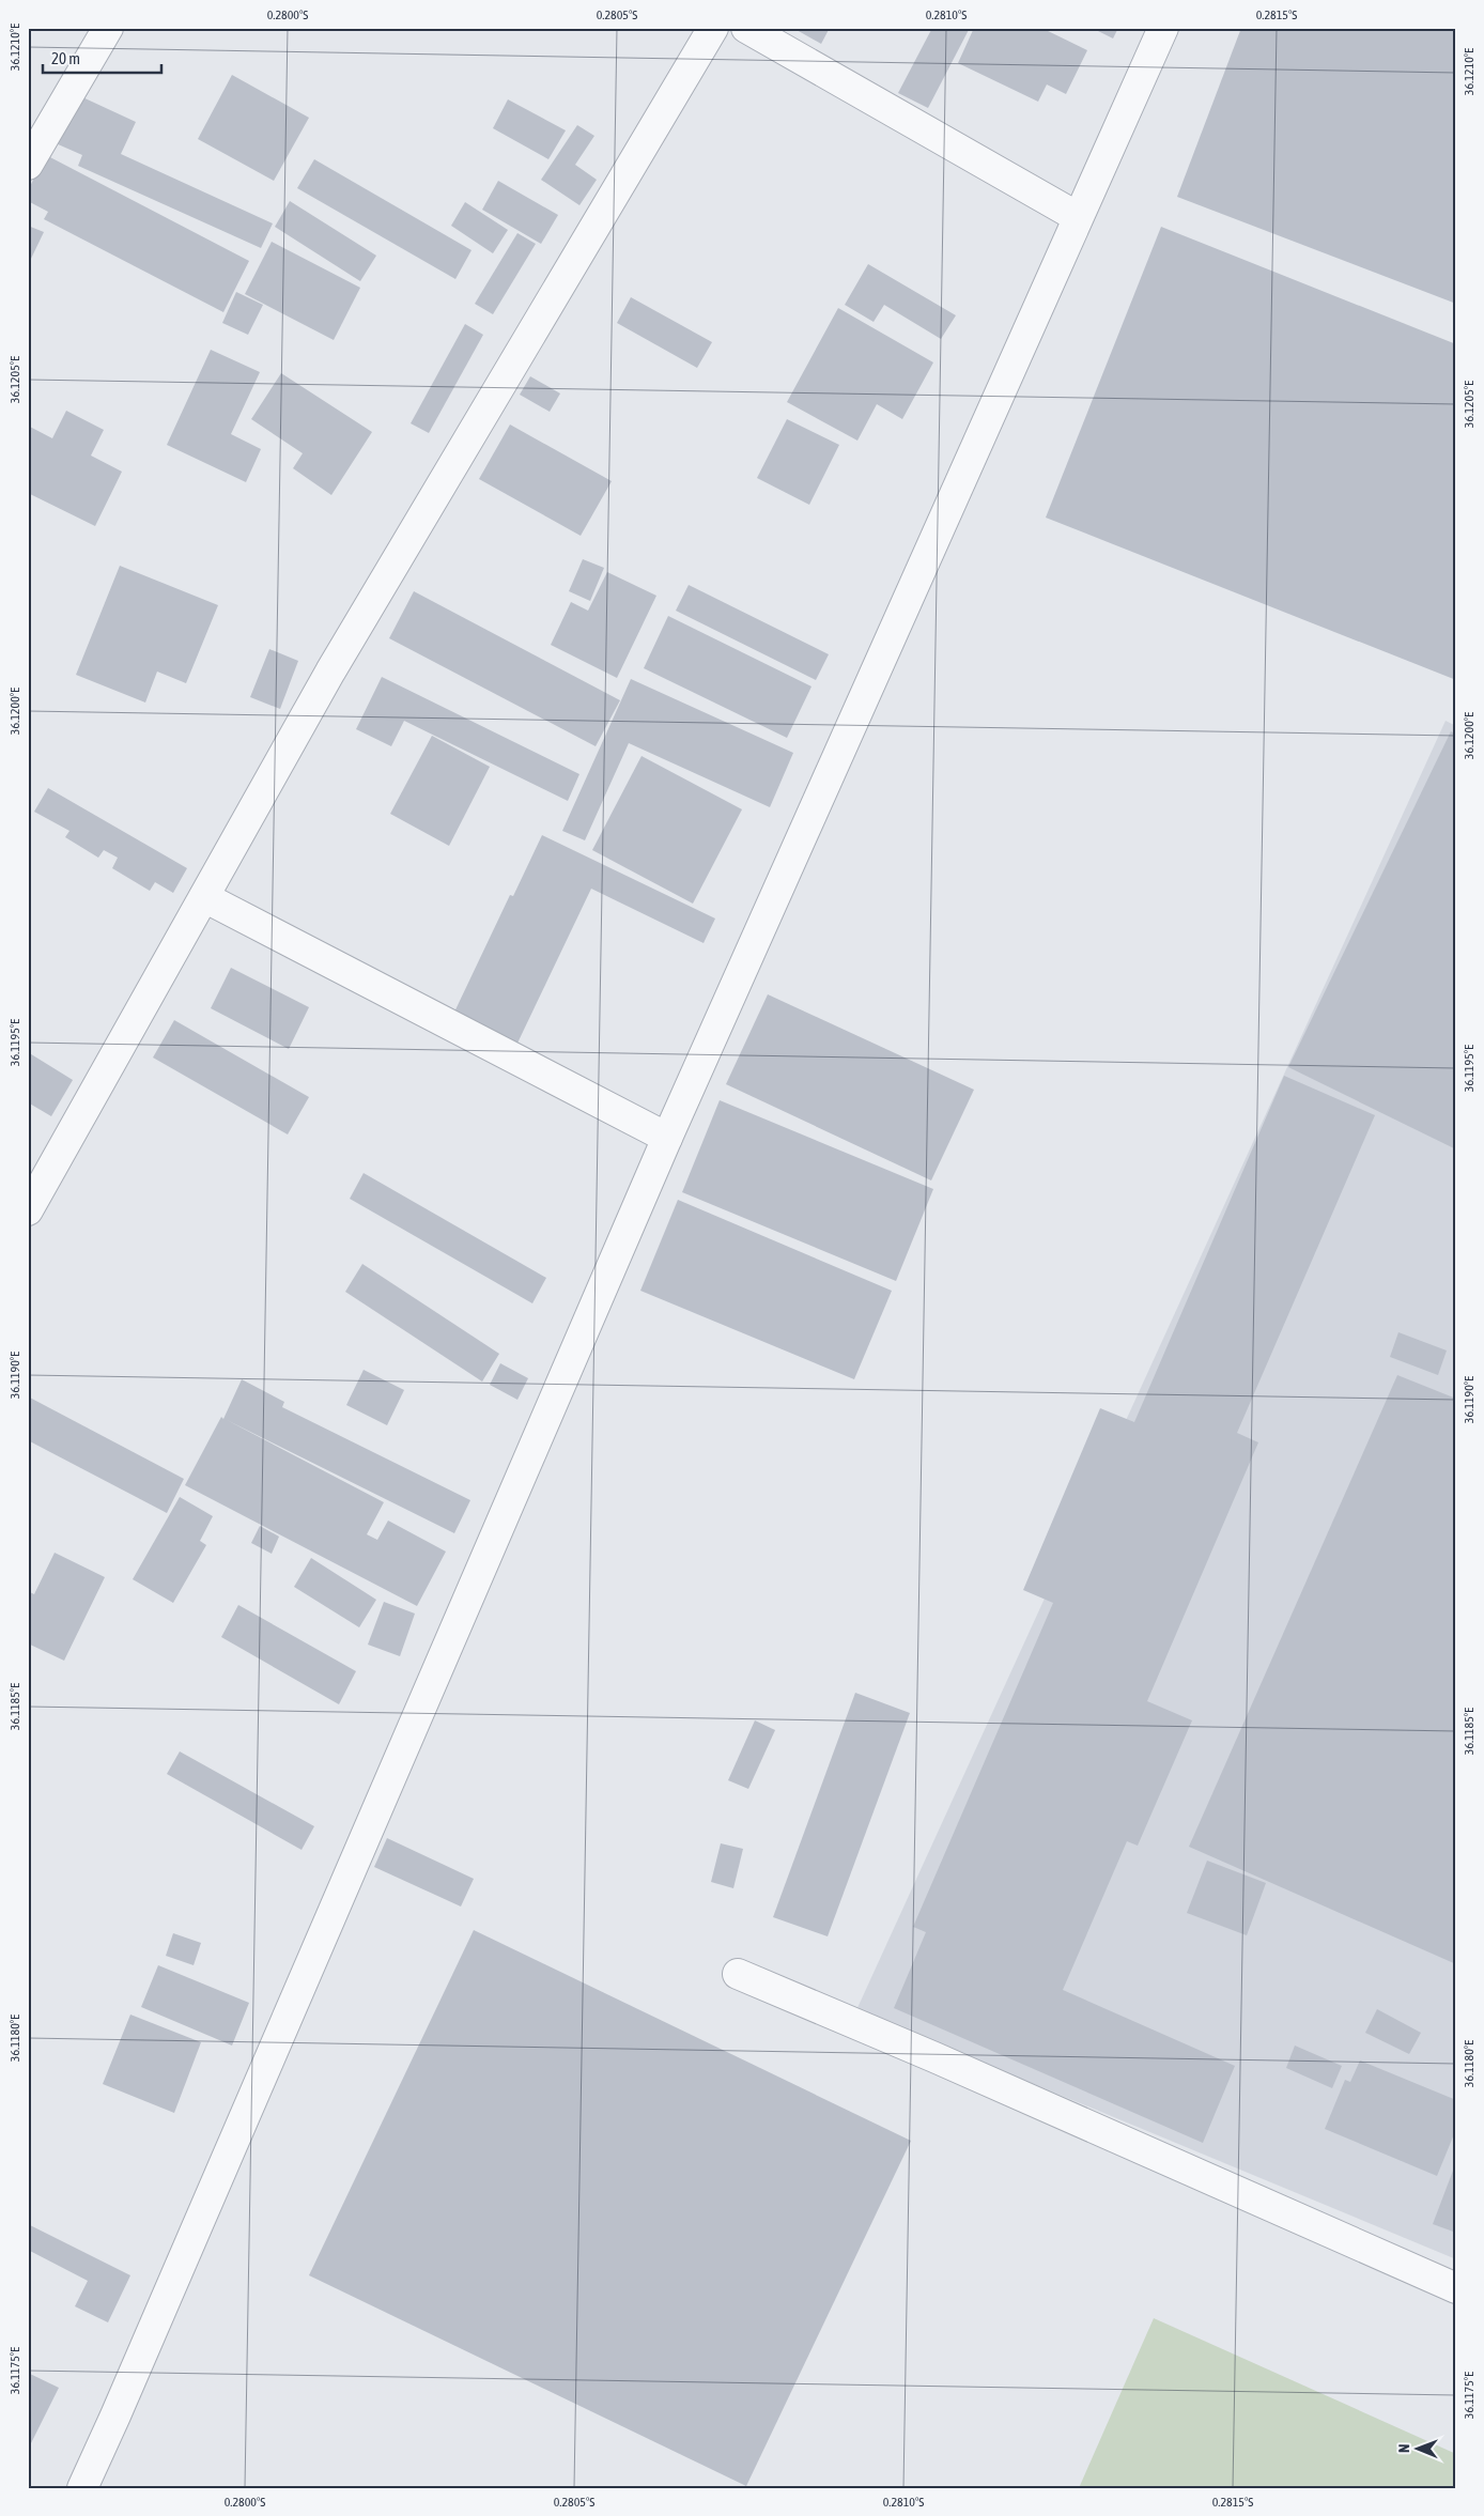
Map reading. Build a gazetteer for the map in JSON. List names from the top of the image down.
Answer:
{
  "scale_bar": "20 m",
  "north": "left",
  "coordinates": [
    "0.2800°S",
    "0.2805°S",
    "0.2810°S",
    "0.2815°S",
    "36.1210°E",
    "36.1205°E",
    "36.1200°E",
    "36.1195°E",
    "36.1190°E",
    "36.1185°E",
    "36.1180°E",
    "36.1175°E"
  ]
}
